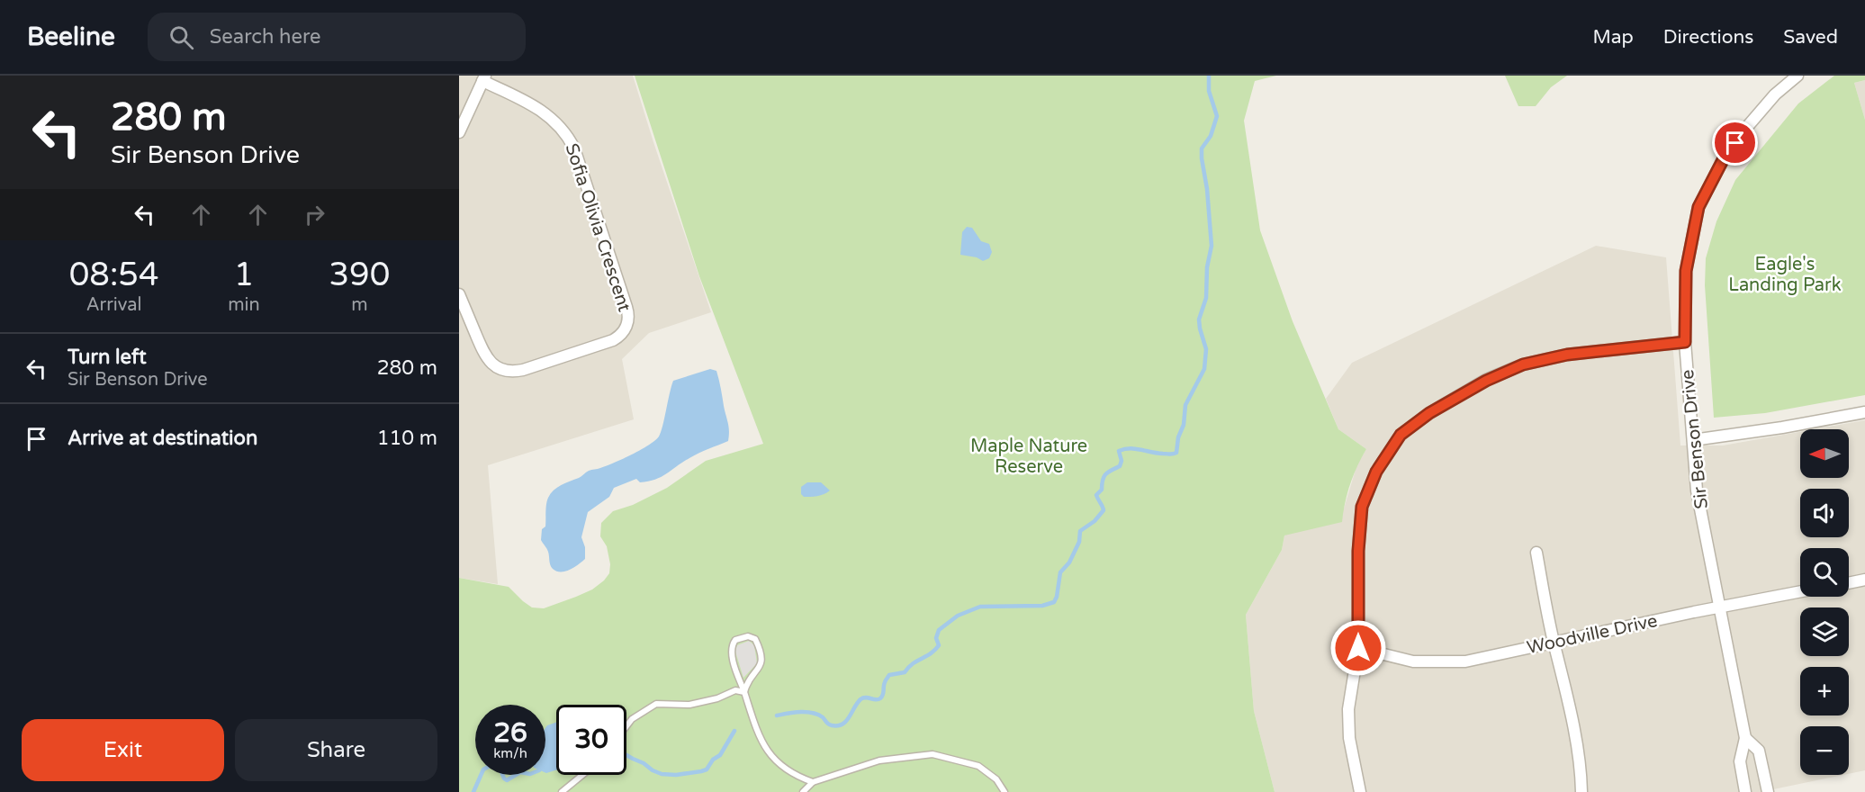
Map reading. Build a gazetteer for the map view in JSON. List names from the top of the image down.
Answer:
{
  "streets": {
    "street": ["Sofia Olivia Crescent", "Sir Benson Drive", "Woodville Drive"]
  },
  "crossings": [
    ["Sir Benson Drive", "Woodville Drive"]
  ],
  "parks": ["Eagle's Landing Park", "Maple Nature Reserve"],
  "north": "left",
  "page": {
    "header": "Beeline",
    "search": "Search here",
    "nav": ["Map", "Directions", "Saved"],
    "turn": ["280 m", "Sir Benson Drive"],
    "eta": [
      "08:54",
      "Arrival",
      "1",
      "min",
      "390",
      "m"
    ],
    "list": [
      {
        "name": "Turn left",
        "note": "Sir Benson Drive",
        "value": "280 m"
      },
      {
        "name": "Arrive at destination",
        "value": "110 m"
      }
    ],
    "map_buttons": ["+", "−"],
    "speed": "26 km/h",
    "limit": "30",
    "buttons": ["Exit", "Share"]
  }
}
